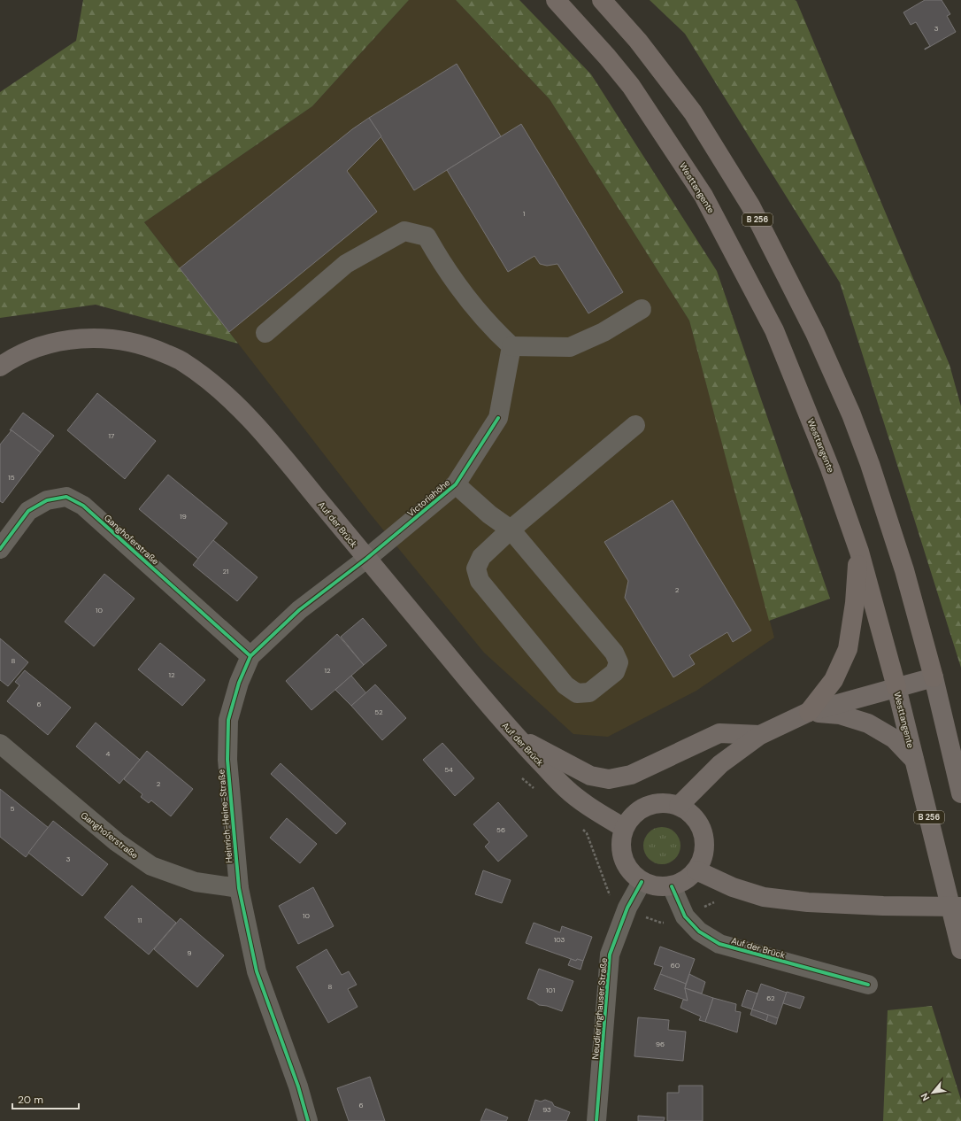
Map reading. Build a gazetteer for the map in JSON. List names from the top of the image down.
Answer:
{
  "streets": {
    "highway": ["Westtangente", "B 256"],
    "main road": ["Auf der Brück"],
    "street": [
      "Victoriahöhe",
      "Ganghoferstraße",
      "Heinrich-Heine-Straße",
      "Neudieringhauser Straße"
    ]
  },
  "crossings": [
    ["Westtangente", "B 256"],
    ["B 256", "Auf der Brück"],
    ["B 256", "Neudieringhauser Straße"],
    ["Victoriahöhe", "Auf der Brück"],
    ["Victoriahöhe", "Heinrich-Heine-Straße"],
    ["Auf der Brück", "Heinrich-Heine-Straße"],
    ["Auf der Brück", "Neudieringhauser Straße"],
    ["Ganghoferstraße", "Heinrich-Heine-Straße"]
  ],
  "house_numbers": [
    "3",
    "1",
    "17",
    "15",
    "19",
    "21",
    "2",
    "10",
    "8",
    "12",
    "12",
    "6",
    "52",
    "4",
    "54",
    "2",
    "5",
    "56",
    "3",
    "10",
    "11",
    "103",
    "9",
    "60",
    "8",
    "101",
    "62",
    "96",
    "6",
    "93"
  ],
  "scale_bar": "20 m",
  "north": "bottom left"
}
